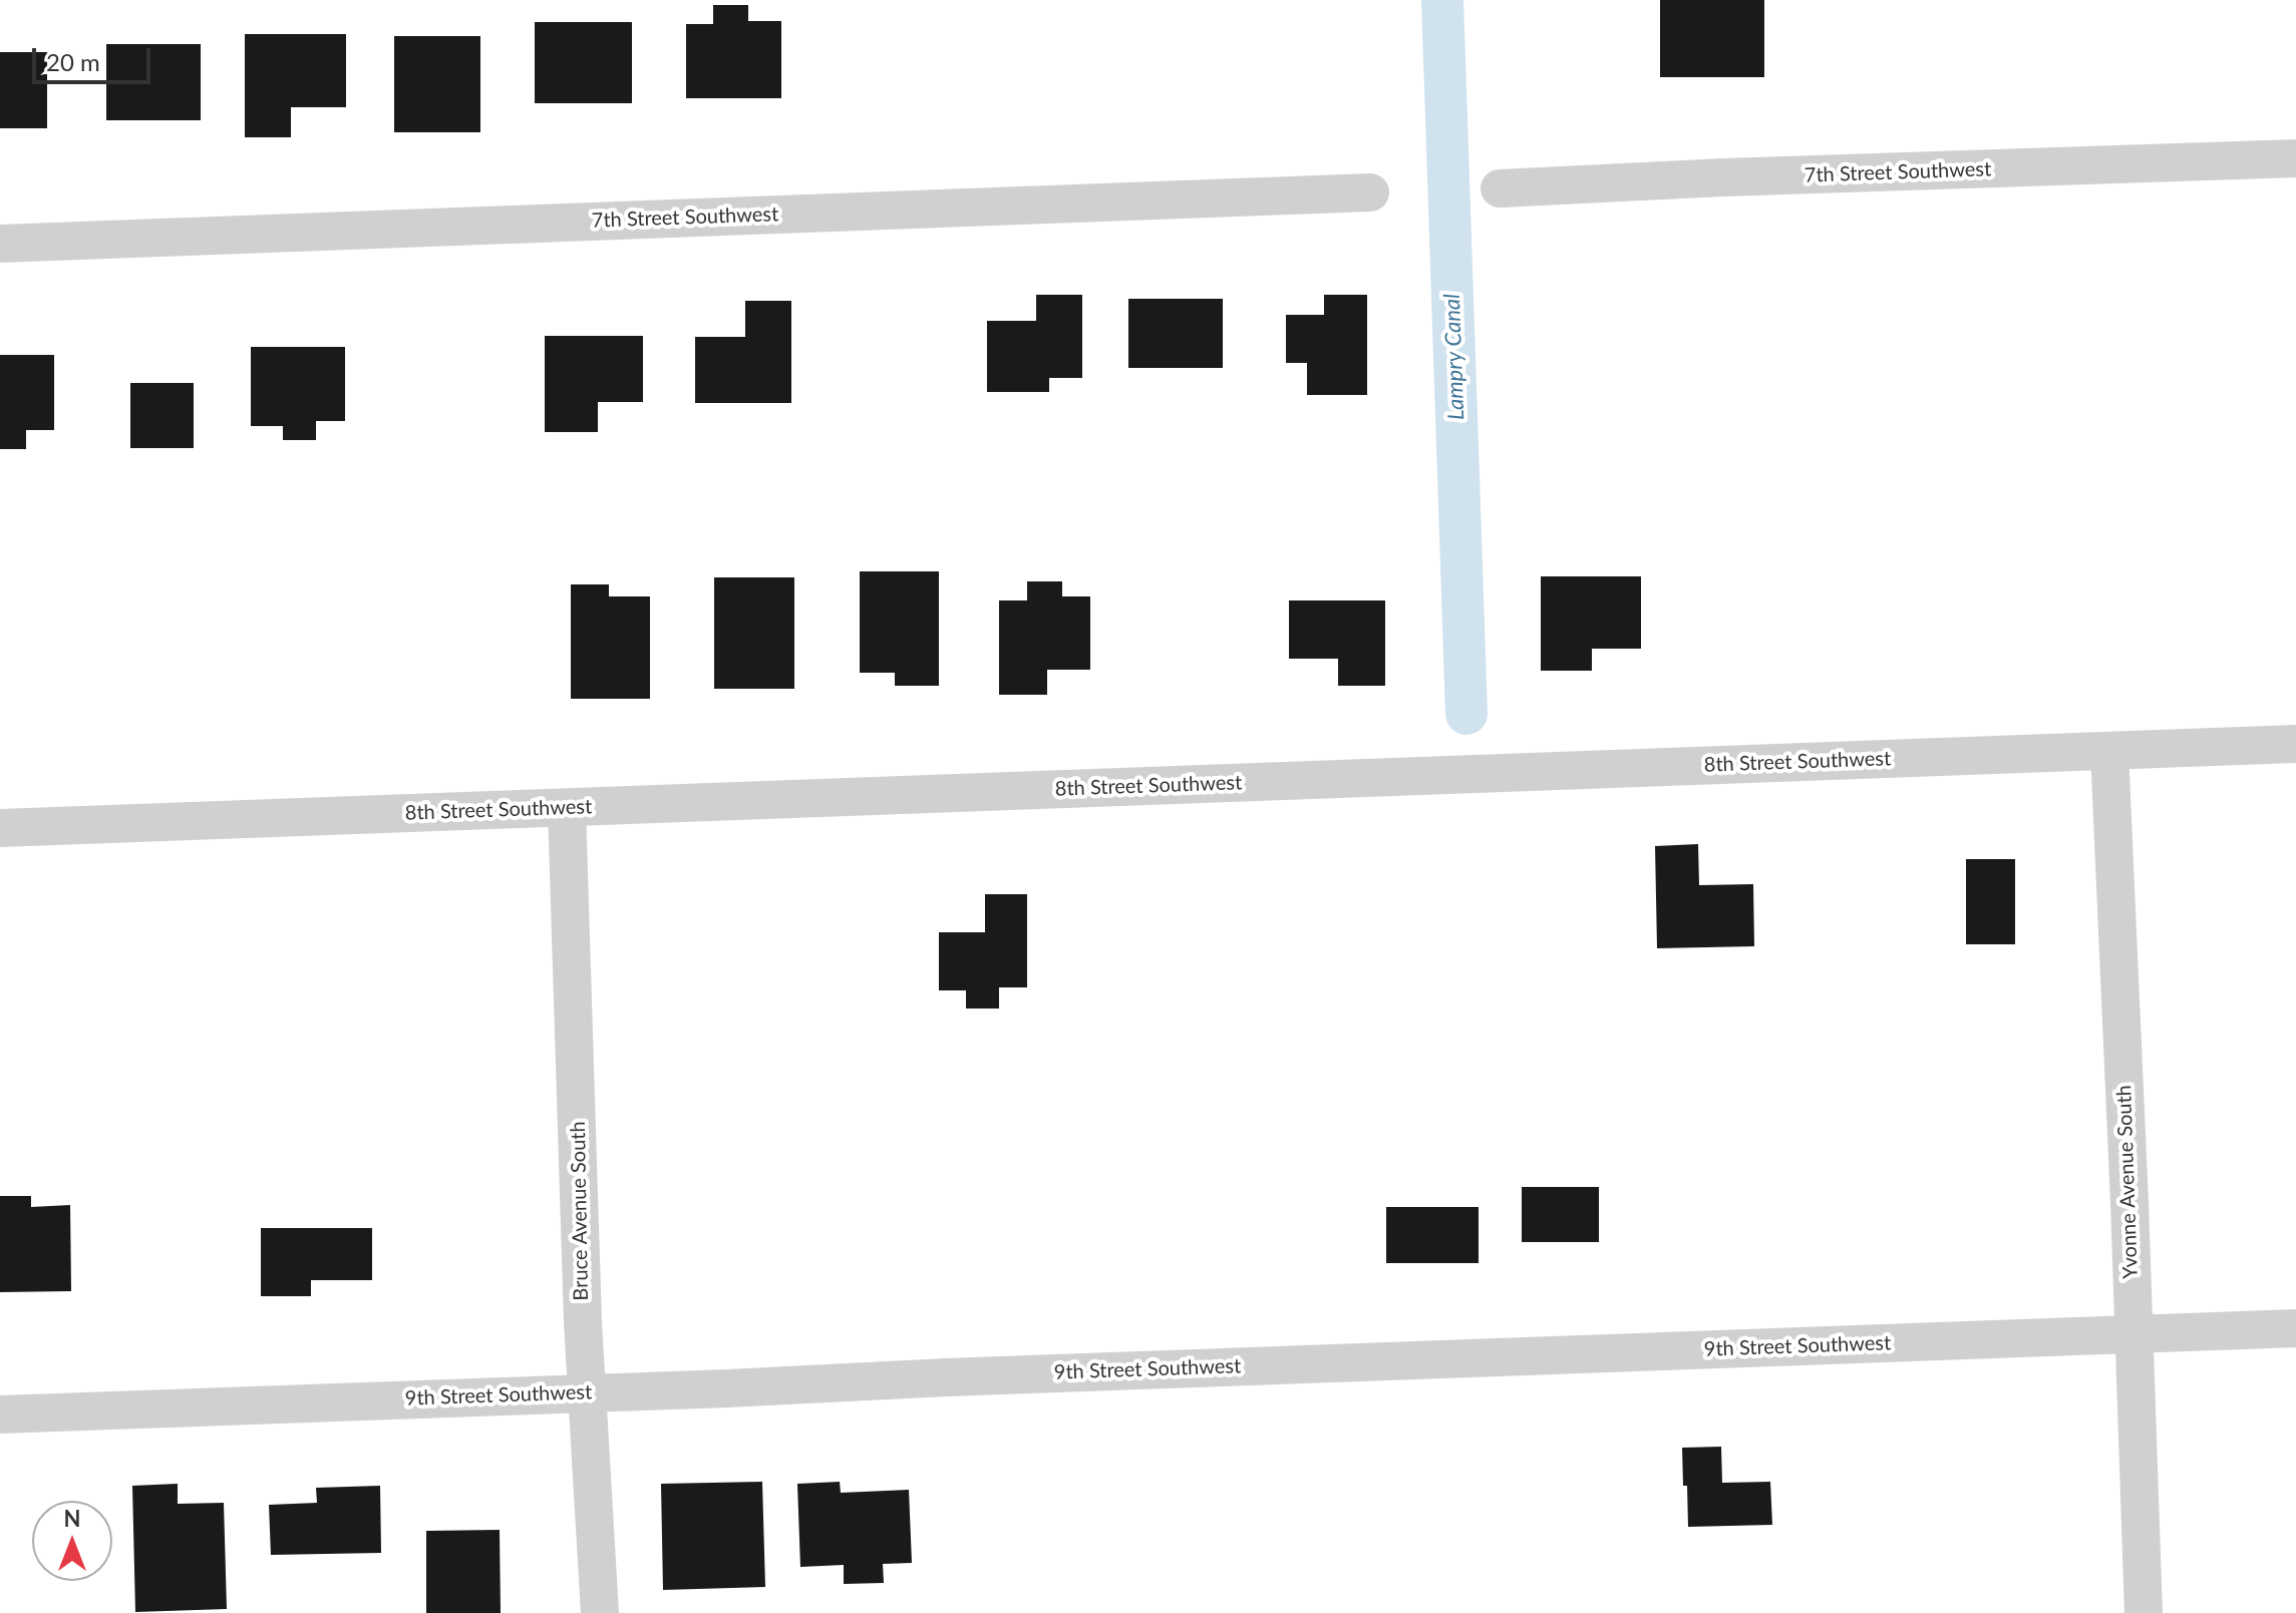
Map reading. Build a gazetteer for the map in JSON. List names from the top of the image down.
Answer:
{
  "streets": {
    "street": [
      "7th Street Southwest",
      "8th Street Southwest",
      "Yvonne Avenue South",
      "Bruce Avenue South",
      "9th Street Southwest"
    ]
  },
  "crossings": [
    ["8th Street Southwest", "Yvonne Avenue South"],
    ["8th Street Southwest", "Bruce Avenue South"],
    ["Yvonne Avenue South", "9th Street Southwest"],
    ["Bruce Avenue South", "9th Street Southwest"]
  ],
  "water": ["Lampry Canal"],
  "scale_bar": "20 m",
  "north": "top"
}
